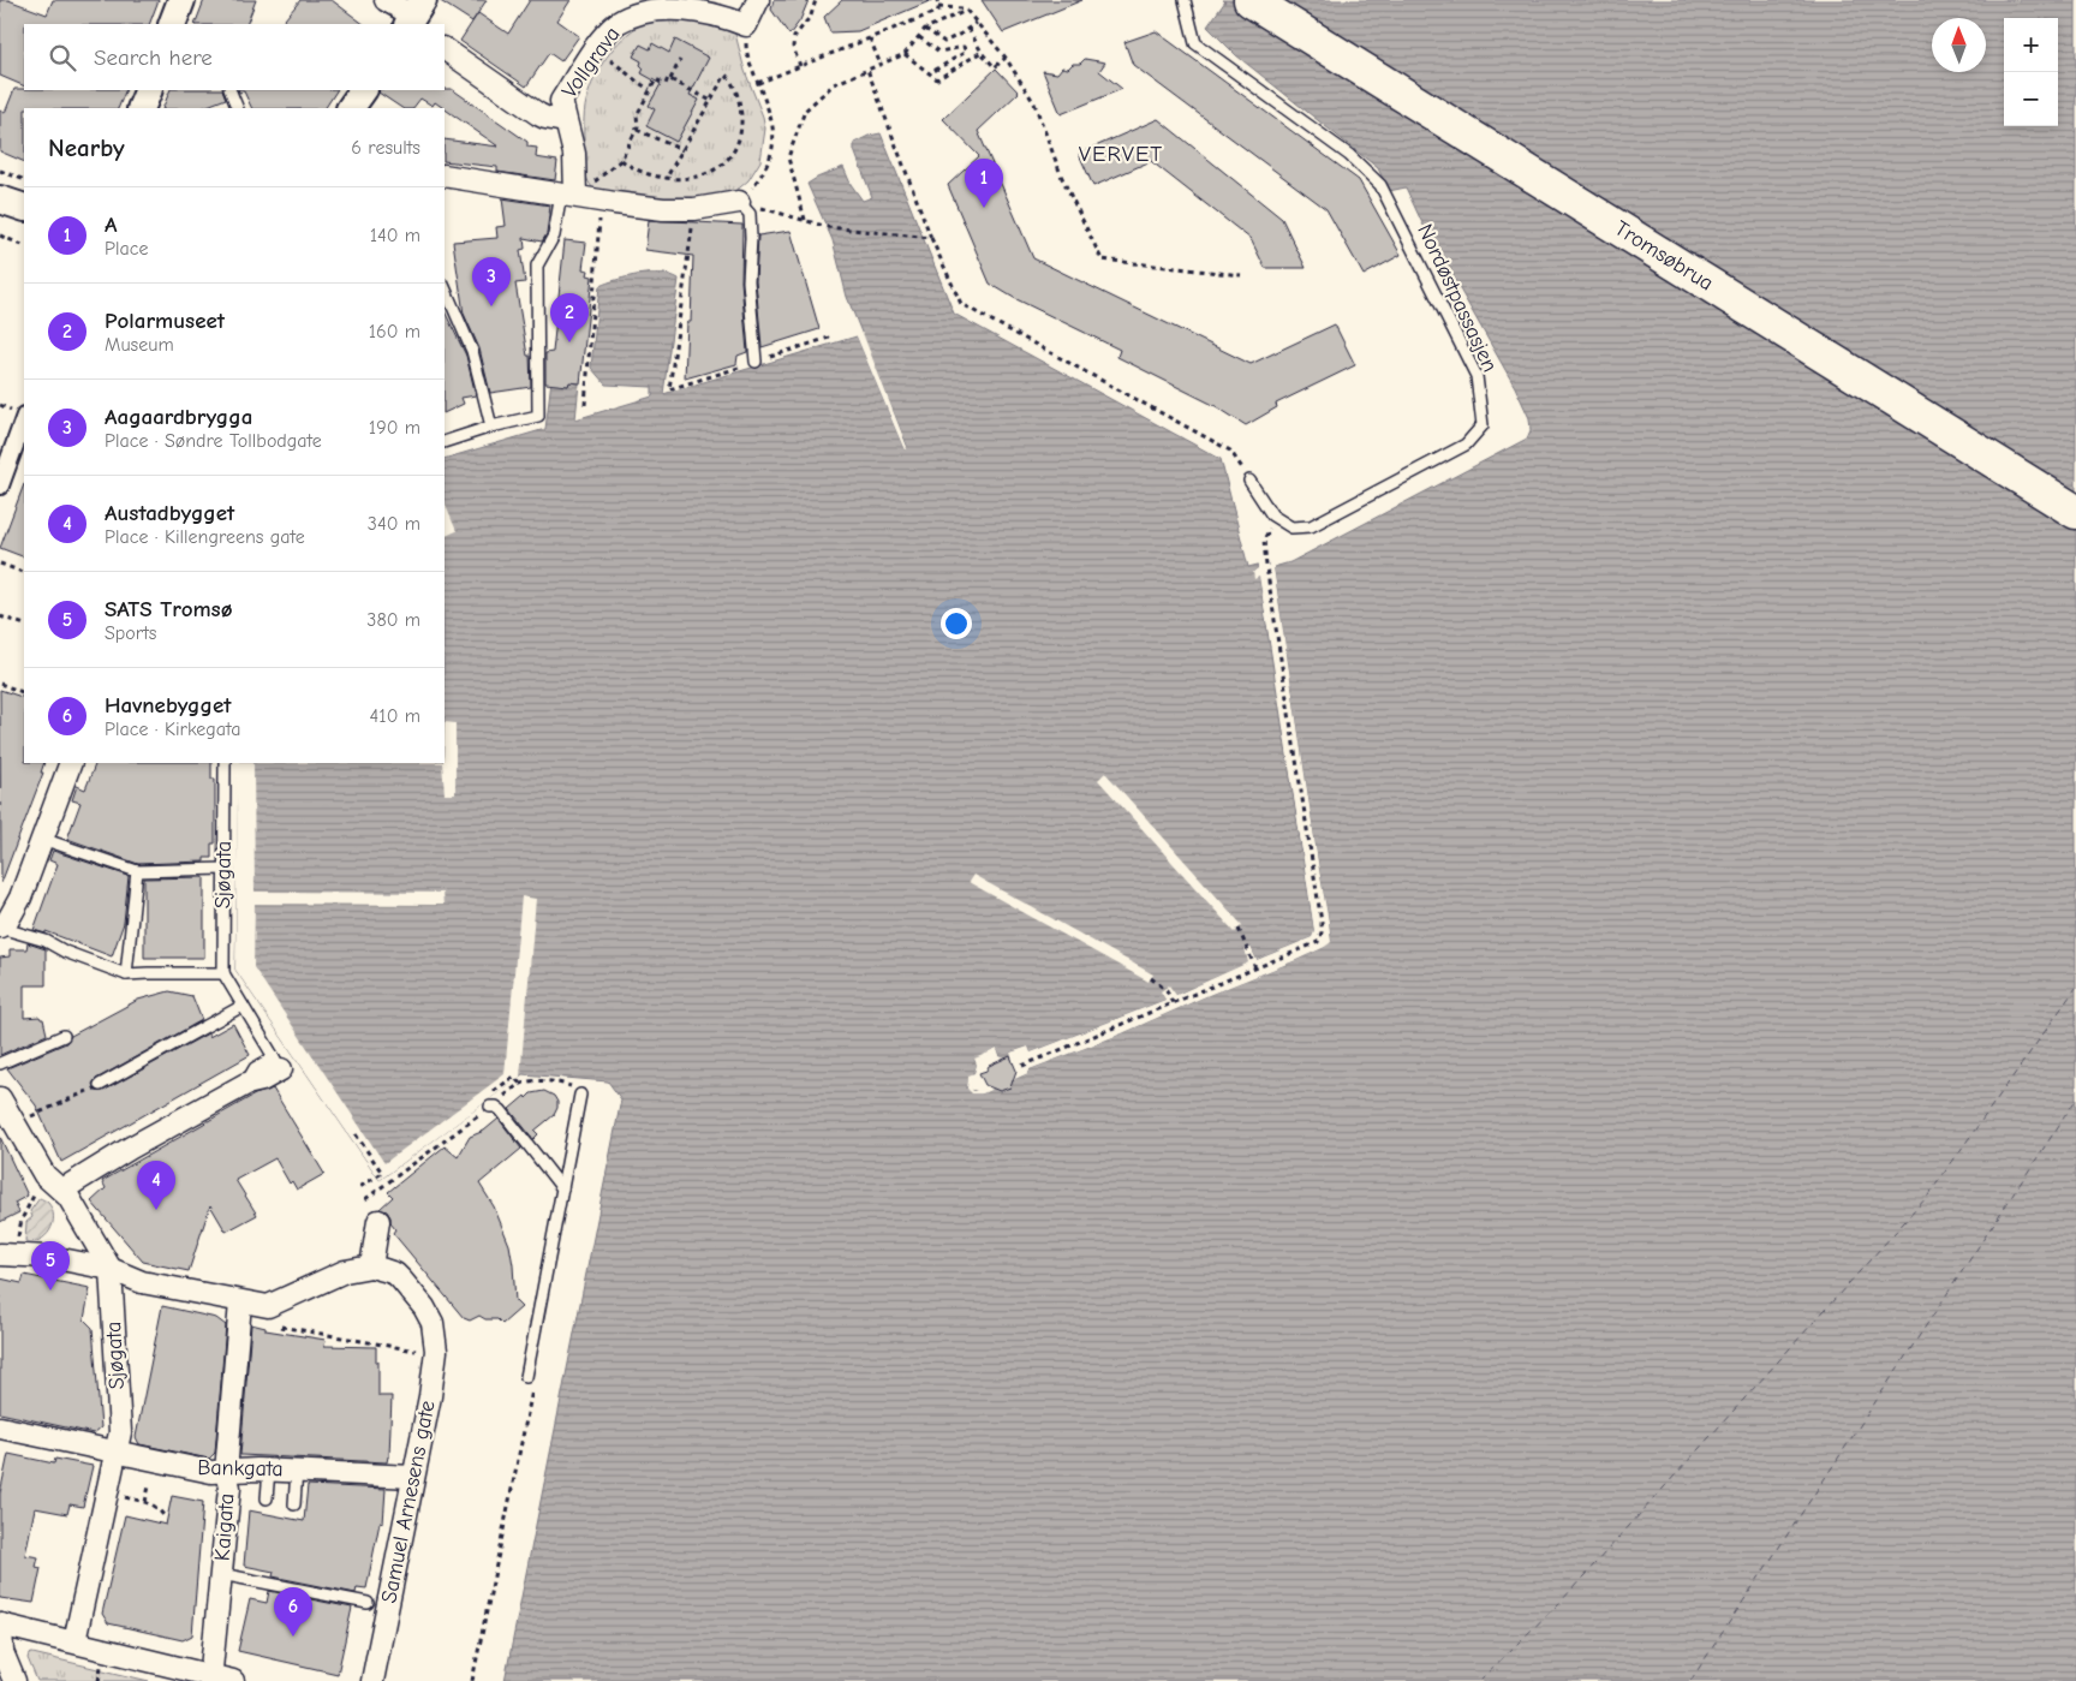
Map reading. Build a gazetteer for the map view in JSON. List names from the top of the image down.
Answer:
{
  "streets": {
    "main road": ["Tromsøbrua"],
    "street": [
      "Vollgrava",
      "Sjøgata",
      "Bankgata",
      "Samuel Arnesens gate",
      "Kaigata"
    ],
    "lane": ["Nordøstpassasjen"]
  },
  "crossings": [
    ["Sjøgata", "Bankgata"],
    ["Bankgata", "Samuel Arnesens gate"],
    ["Bankgata", "Kaigata"]
  ],
  "districts": ["VERVET"],
  "north": "top",
  "page": {
    "map_buttons": ["+", "−"],
    "search": "Search here",
    "heading": ["Nearby", "6 results"],
    "pins": [
      "1",
      "3",
      "2",
      "4",
      "5",
      "6"
    ],
    "list": [
      {
        "mark": "1",
        "name": "A",
        "note": "Place",
        "value": "140 m"
      },
      {
        "mark": "2",
        "name": "Polarmuseet",
        "note": "Museum",
        "value": "160 m"
      },
      {
        "mark": "3",
        "name": "Aagaardbrygga",
        "note": "Place · Søndre Tollbodgate",
        "value": "190 m"
      },
      {
        "mark": "4",
        "name": "Austadbygget",
        "note": "Place · Killengreens gate",
        "value": "340 m"
      },
      {
        "mark": "5",
        "name": "SATS Tromsø",
        "note": "Sports",
        "value": "380 m"
      },
      {
        "mark": "6",
        "name": "Havnebygget",
        "note": "Place · Kirkegata",
        "value": "410 m"
      }
    ]
  }
}
